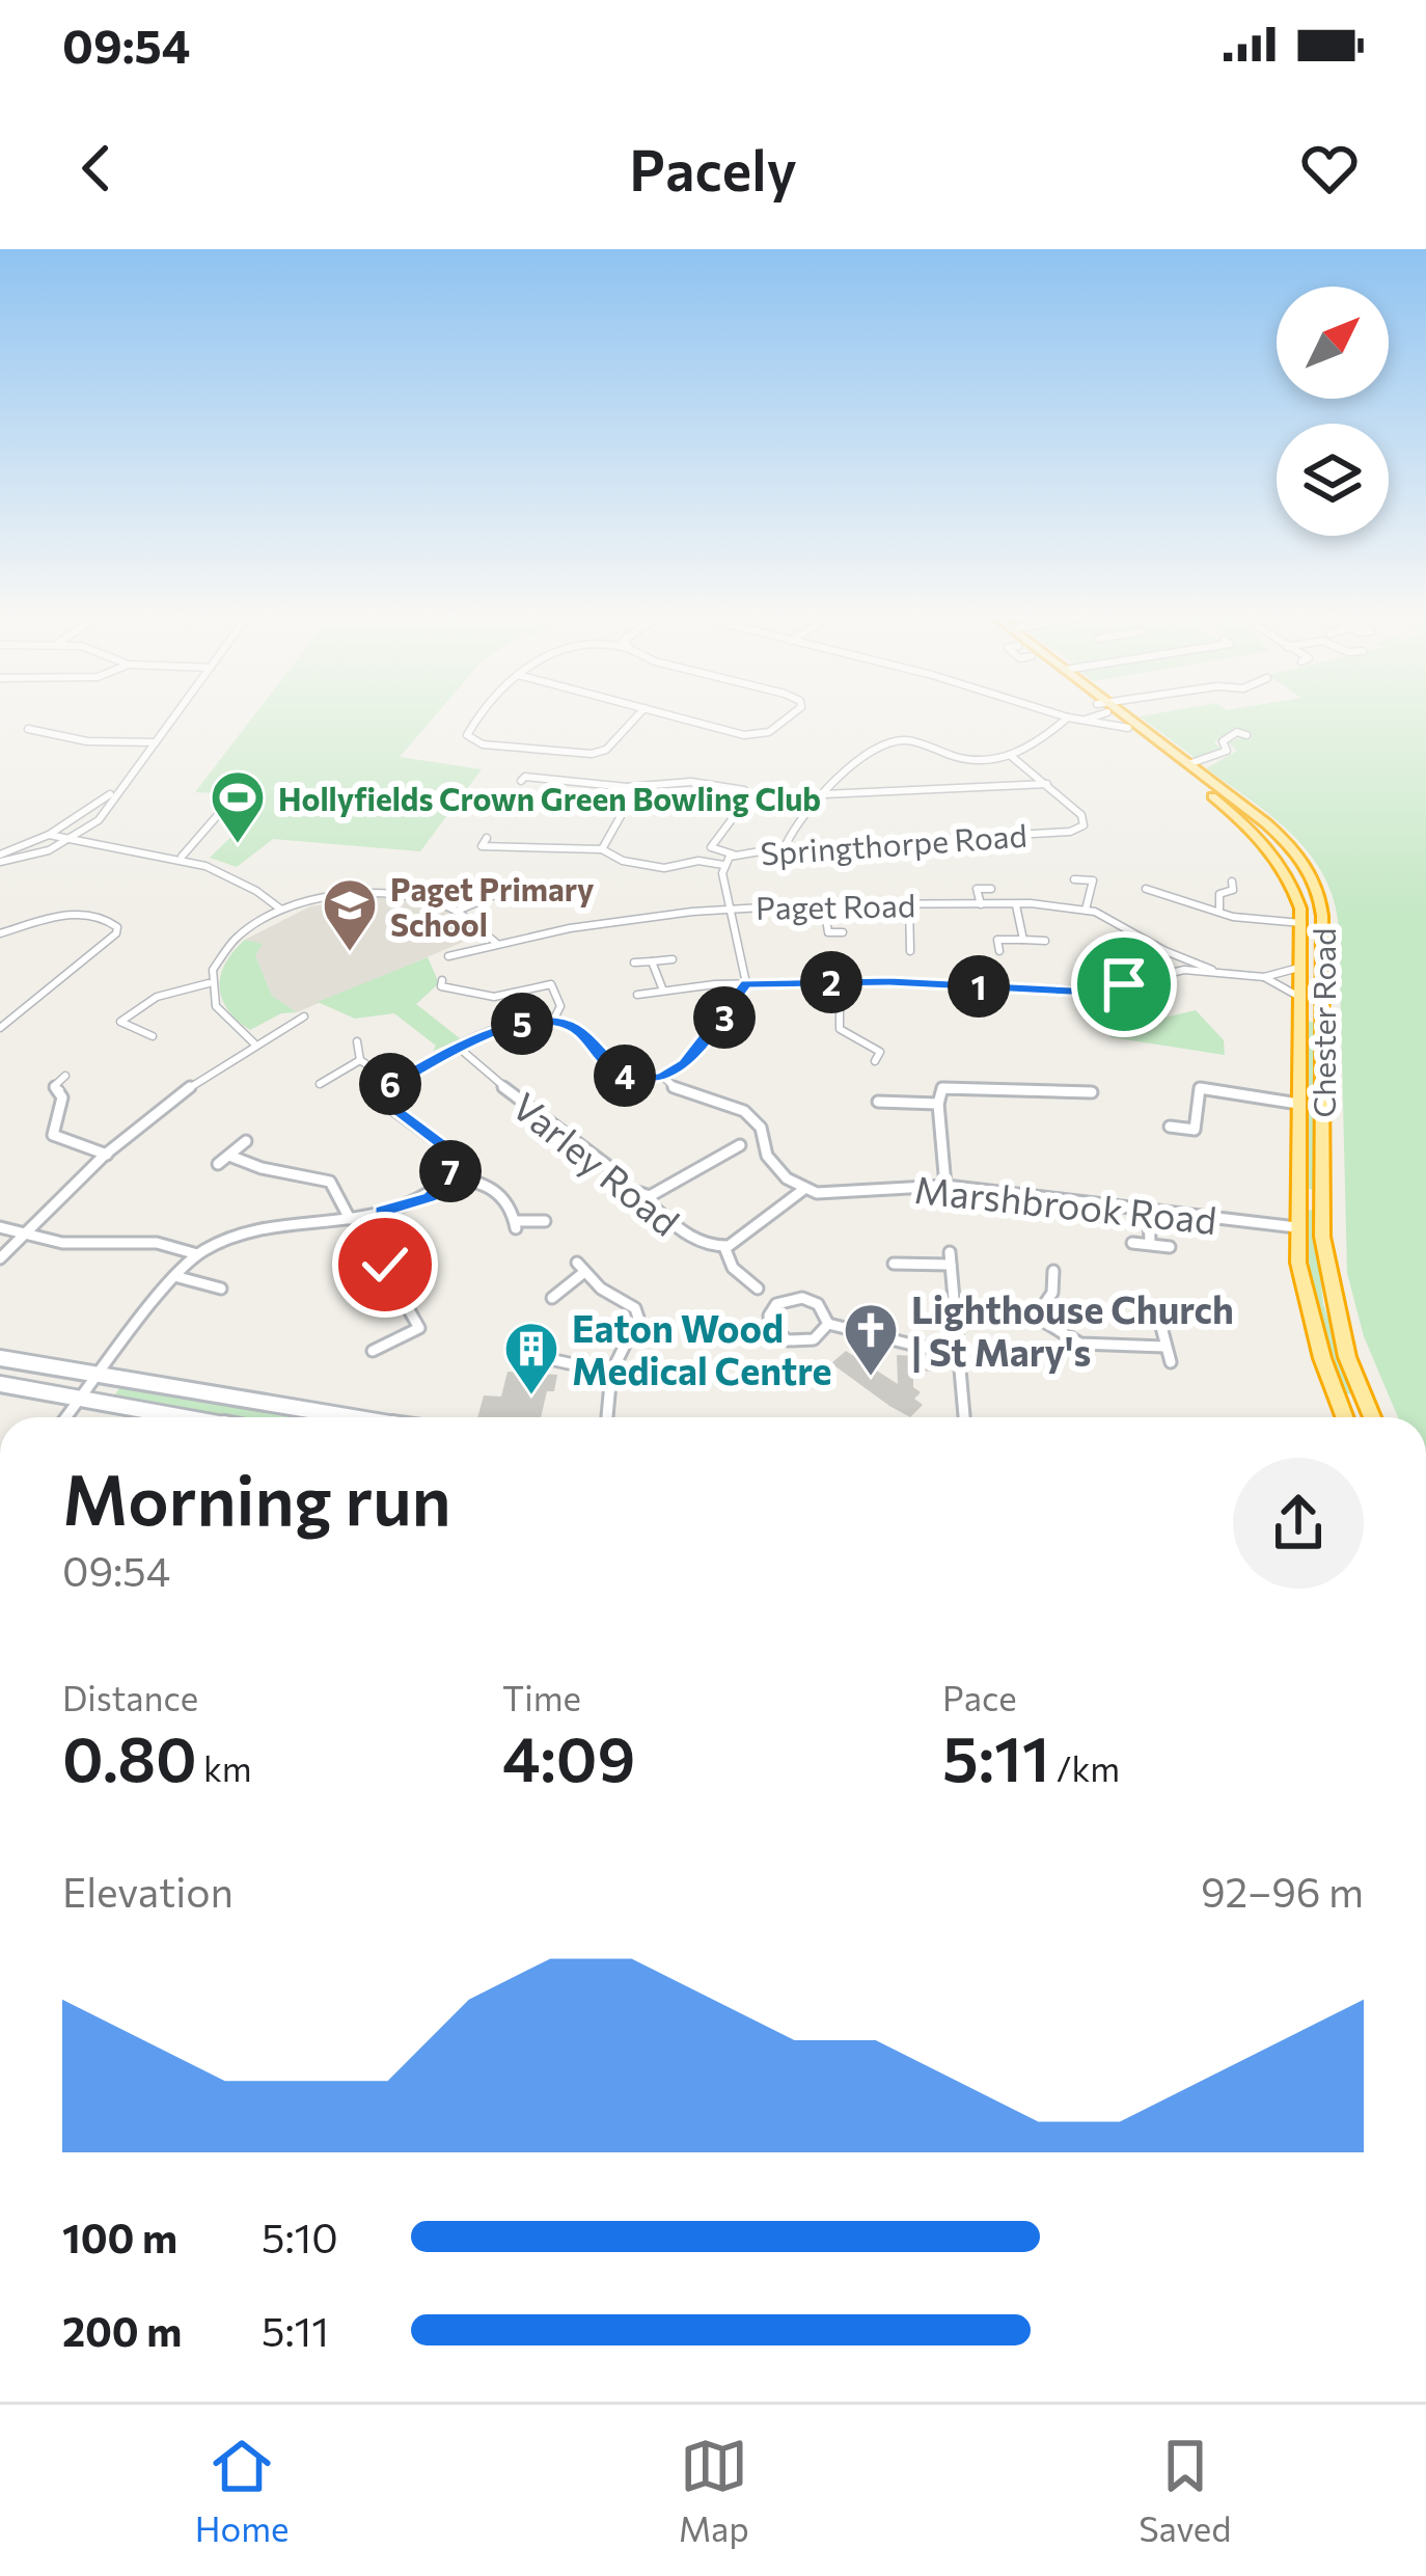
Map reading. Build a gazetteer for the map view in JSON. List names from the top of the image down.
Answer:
{
  "streets": {
    "highway": ["Chester Road"],
    "street": [
      "Springthorpe Road",
      "Paget Road",
      "Varley Road",
      "Marshbrook Road"
    ]
  },
  "crossings": [
    ["Springthorpe Road", "Paget Road"],
    ["Chester Road", "Marshbrook Road"],
    ["Varley Road", "Marshbrook Road"]
  ],
  "places": {
    "sports": ["Hollyfields Crown Green Bowling Club"],
    "school or university": ["Paget Primary School"],
    "church": ["Lighthouse Church | St Mary's"],
    "building": ["Eaton Wood Medical Centre"]
  },
  "north": "top right",
  "page": {
    "status": "09:54",
    "header": "Pacely",
    "pins": [
      "2",
      "1",
      "3",
      "5",
      "4",
      "6",
      "7"
    ],
    "heading": ["Morning run", "09:54"],
    "stats": [
      ["Distance", "0.80 km"],
      ["Time", "4:09"],
      ["Pace", "5:11 /km"]
    ],
    "chart": ["Elevation", "92–96 m"],
    "list": [
      {
        "name": "100 m",
        "note": "5:10"
      },
      {
        "name": "200 m",
        "note": "5:11"
      }
    ],
    "tabs": ["Home", "Map", "Saved"]
  }
}
